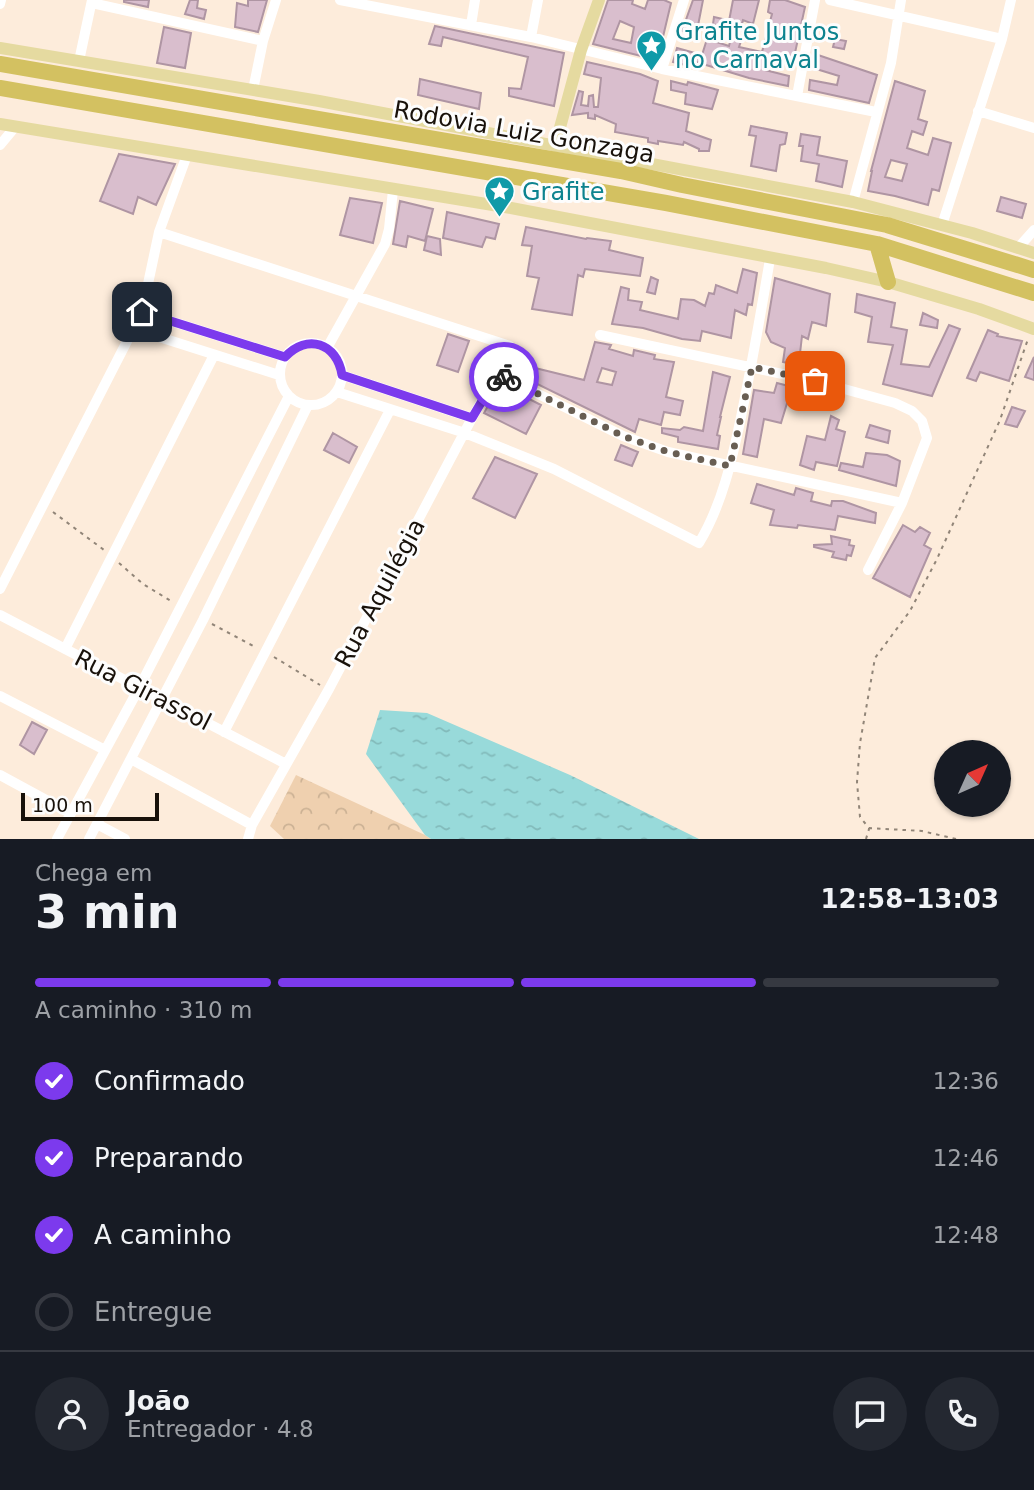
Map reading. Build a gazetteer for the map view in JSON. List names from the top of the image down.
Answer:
{
  "streets": {
    "highway": ["Rodovia Luiz Gonzaga"],
    "street": ["Rua Aquilégia", "Rua Girassol"]
  },
  "crossings": [
    ["Rua Aquilégia", "Rua Girassol"]
  ],
  "places": {
    "place": ["Grafite Juntos no Carnaval", "Grafite"]
  },
  "scale_bar": "100 m",
  "north": "top right",
  "page": {
    "scale": "100 m",
    "heading": ["3 min", "Chega em", "12:58–13:03"],
    "panel": ["João", "Entregador · 4.8"],
    "bar": "A caminho · 310 m",
    "list": [
      ["Confirmado", "12:36"],
      ["Preparando", "12:46"],
      ["A caminho", "12:48"],
      "Entregue"
    ]
  }
}
